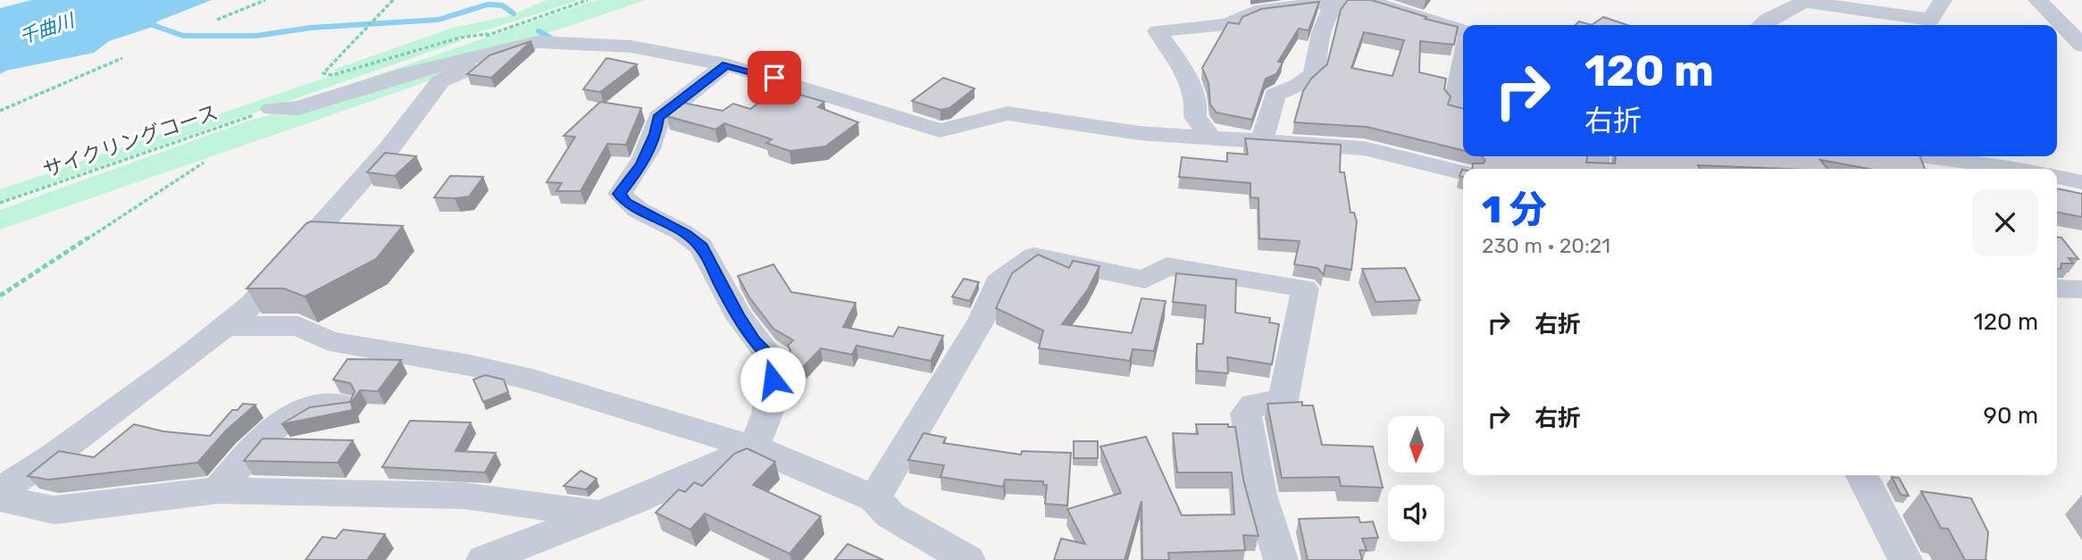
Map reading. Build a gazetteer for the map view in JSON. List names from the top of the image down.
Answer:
{
  "streets": {
    "path": ["サイクリングコース"]
  },
  "water": ["千曲川"],
  "north": "bottom",
  "page": {
    "turn": ["120 m", "右折"],
    "heading": ["1 分", "230 m · 20:21"],
    "list": [
      {
        "name": "右折",
        "value": "120 m"
      },
      {
        "name": "右折",
        "value": "90 m"
      }
    ]
  }
}
